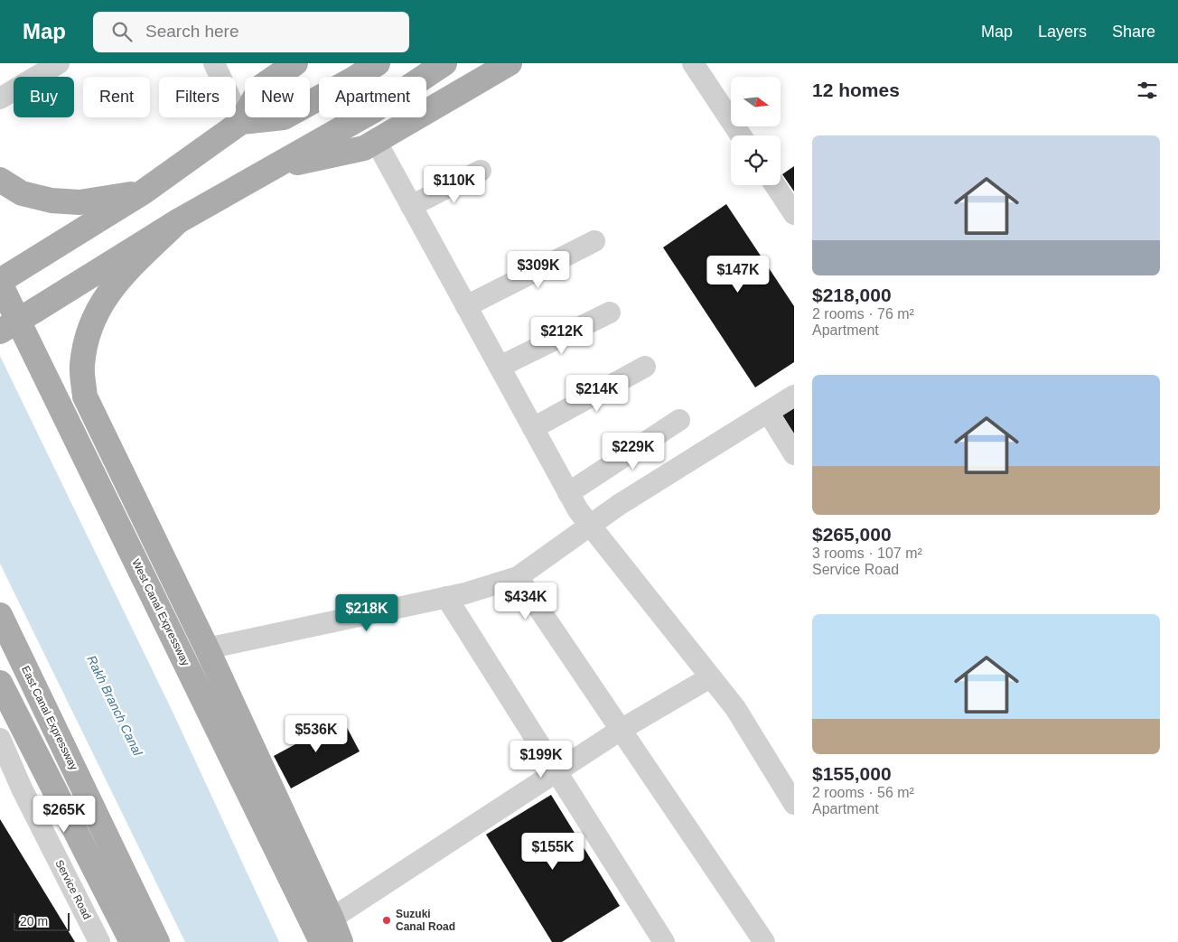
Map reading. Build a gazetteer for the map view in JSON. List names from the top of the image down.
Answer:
{
  "streets": {
    "main road": ["West Canal Expressway", "East Canal Expressway"],
    "street": ["Service Road"]
  },
  "water": ["Rakh Branch Canal"],
  "places": ["Suzuki Canal Road"],
  "scale_bar": "20 m",
  "north": "right",
  "page": {
    "header": "Map",
    "search": "Search here",
    "nav": ["Map", "Layers", "Share"],
    "heading": "12 homes",
    "chip": [
      "Buy",
      "Rent",
      "Filters",
      "New",
      "Apartment"
    ],
    "list": [
      {
        "name": "$218,000",
        "note": "2 rooms · 76 m² · Apartment"
      },
      {
        "name": "$265,000",
        "note": "3 rooms · 107 m² · Service Road"
      },
      {
        "name": "$155,000",
        "note": "2 rooms · 56 m² · Apartment"
      }
    ],
    "price": [
      "$110K",
      "$309K",
      "$147K",
      "$212K",
      "$214K",
      "$229K",
      "$434K",
      "$218K",
      "$536K",
      "$199K",
      "$265K",
      "$155K"
    ],
    "scale": "20 m"
  }
}
